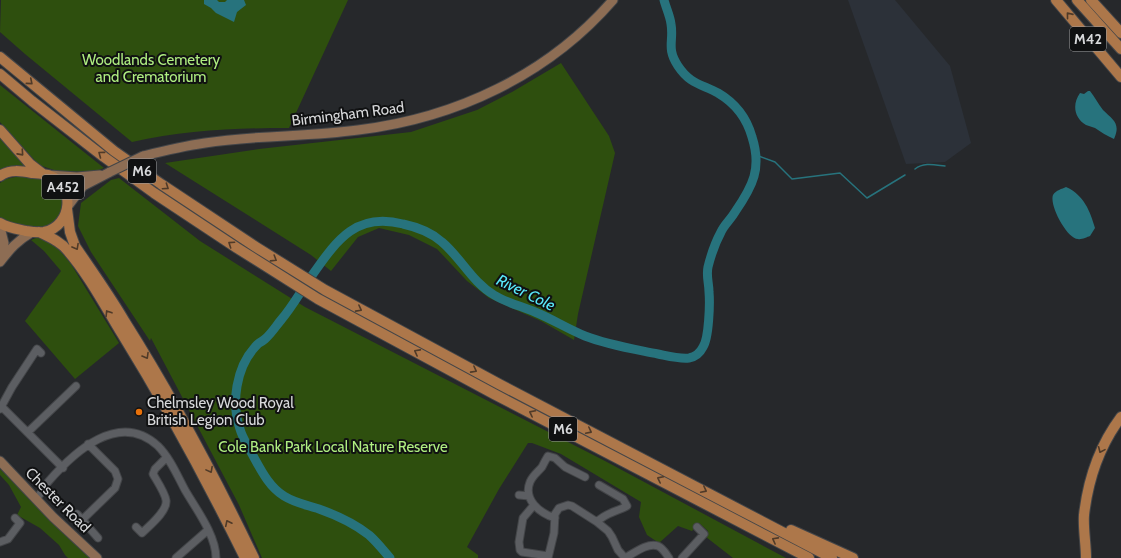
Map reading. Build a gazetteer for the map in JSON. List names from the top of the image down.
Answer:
{
  "streets": {
    "highway": ["M42", "M6", "A452"],
    "main road": ["Birmingham Road", "Chester Road"]
  },
  "crossings": [
    ["Birmingham Road", "A452"]
  ],
  "water": ["River Cole"],
  "parks": ["Woodlands Cemetery and Crematorium", "Cole Bank Park Local Nature Reserve"],
  "places": ["Chelmsley Wood Royal British Legion Club"]
}
